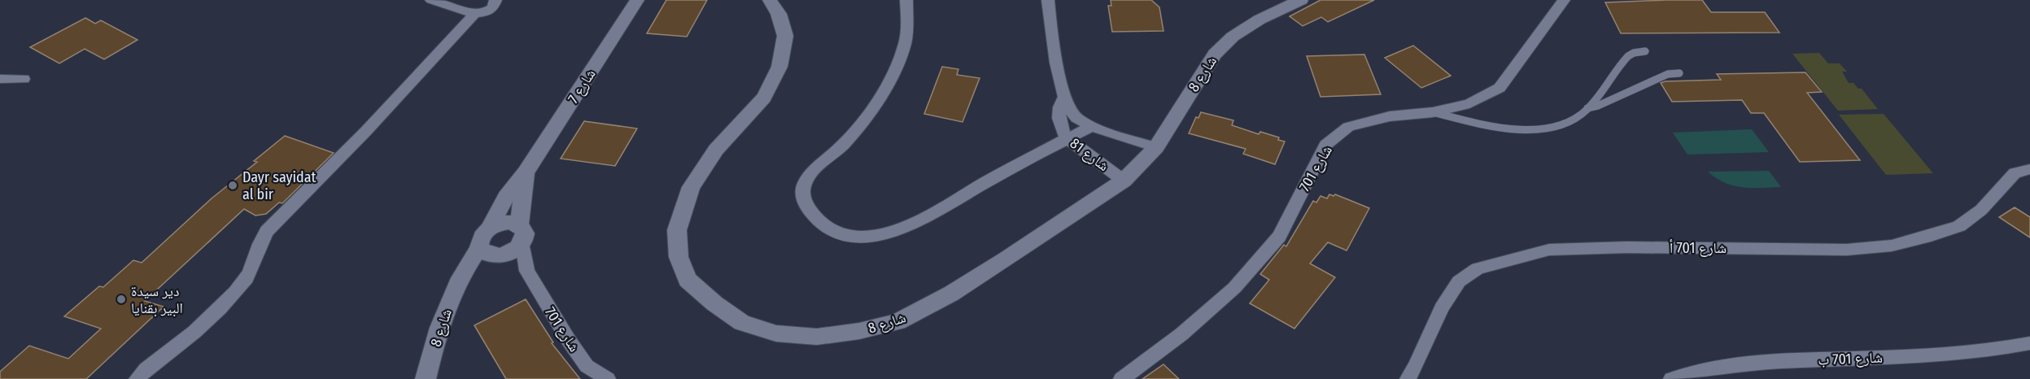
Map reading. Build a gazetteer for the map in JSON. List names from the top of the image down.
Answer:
{
  "streets": {
    "street": [
      "شارع 8",
      "شارع 7",
      "شارع 81",
      "شارع 701",
      "شارع 701 أ",
      "شارع 701 ب"
    ]
  },
  "crossings": [
    ["شارع 8", "شارع 7"],
    ["شارع 8", "شارع 81"],
    ["شارع 8", "شارع 701"],
    ["شارع 7", "شارع 701"]
  ],
  "places": ["Dayr sayidat al bir", "دير سيدة البير بقنايا"]
}
